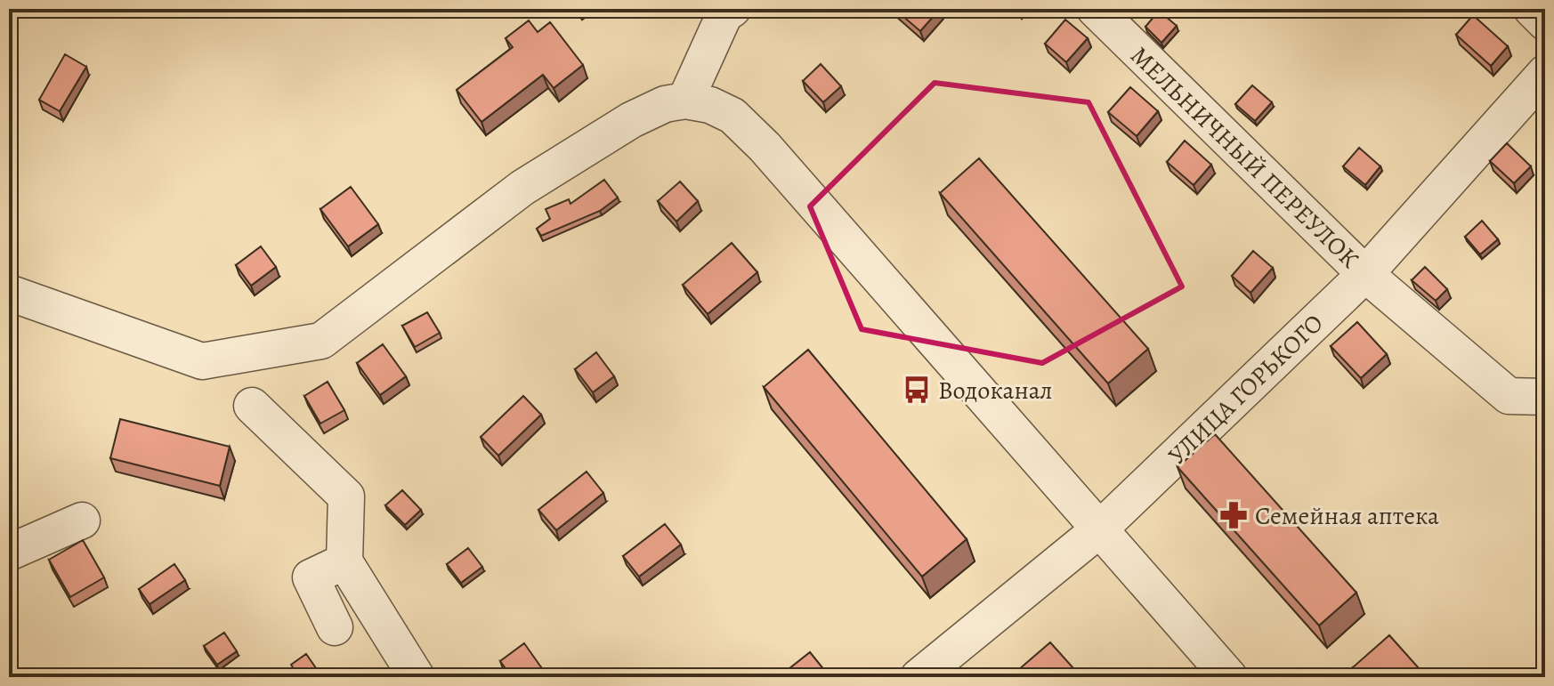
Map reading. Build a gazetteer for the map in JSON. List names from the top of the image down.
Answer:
{
  "streets": {
    "street": ["МЕЛЬНИЧНЫЙ ПЕРЕУЛОК", "УЛИЦА ГОРЬКОГО"]
  },
  "crossings": [
    ["МЕЛЬНИЧНЫЙ ПЕРЕУЛОК", "УЛИЦА ГОРЬКОГО"]
  ],
  "places": {
    "bus stop": ["Водоканал"],
    "pharmacy": ["Семейная аптека"]
  }
}
